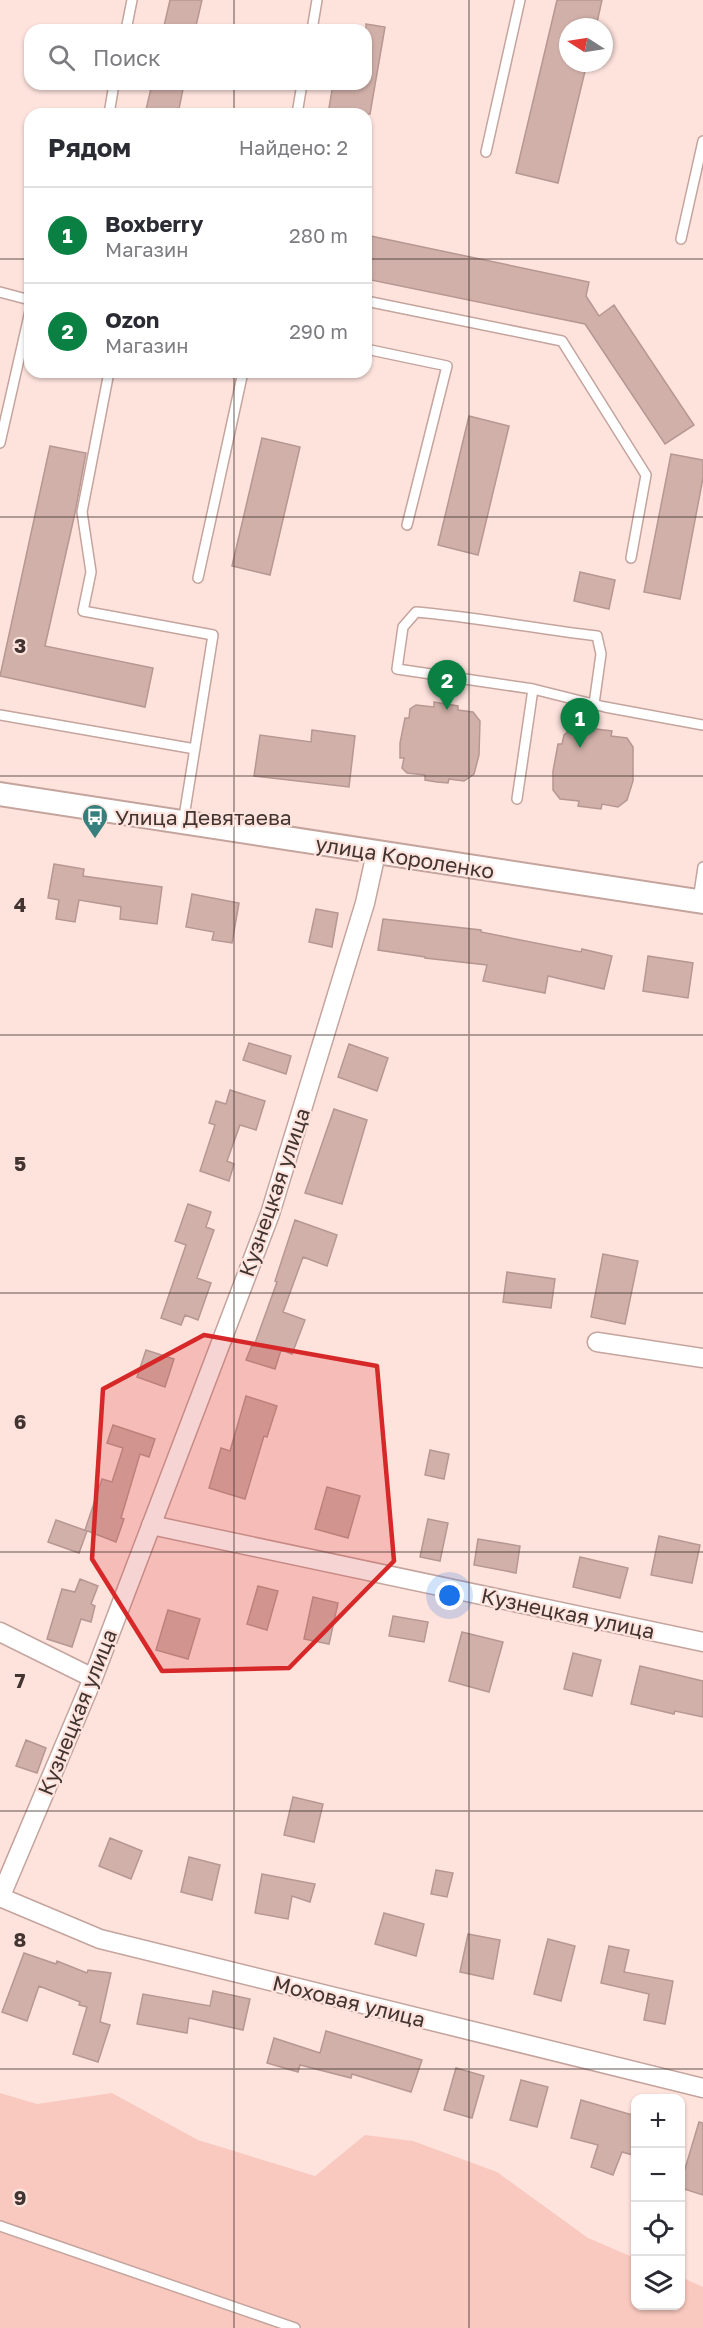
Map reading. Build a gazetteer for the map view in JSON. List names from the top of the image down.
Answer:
{
  "streets": {
    "street": ["улица Короленко", "Кузнецкая улица", "Моховая улица"]
  },
  "crossings": [
    ["улица Короленко", "Кузнецкая улица"],
    ["Кузнецкая улица", "Моховая улица"]
  ],
  "places": {
    "bus stop": ["Улица Девятаева"]
  },
  "north": "left",
  "page": {
    "search": "Поиск",
    "heading": ["Рядом", "Найдено: 2"],
    "list": [
      {
        "mark": "1",
        "name": "Boxberry",
        "note": "Магазин",
        "value": "280 m"
      },
      {
        "mark": "2",
        "name": "Ozon",
        "note": "Магазин",
        "value": "290 m"
      }
    ],
    "pins": ["2", "1"],
    "map_buttons": ["+", "−"]
  },
  "grid": {
    "rows": [
      "3",
      "4",
      "5",
      "6",
      "7",
      "8",
      "9"
    ]
  }
}
